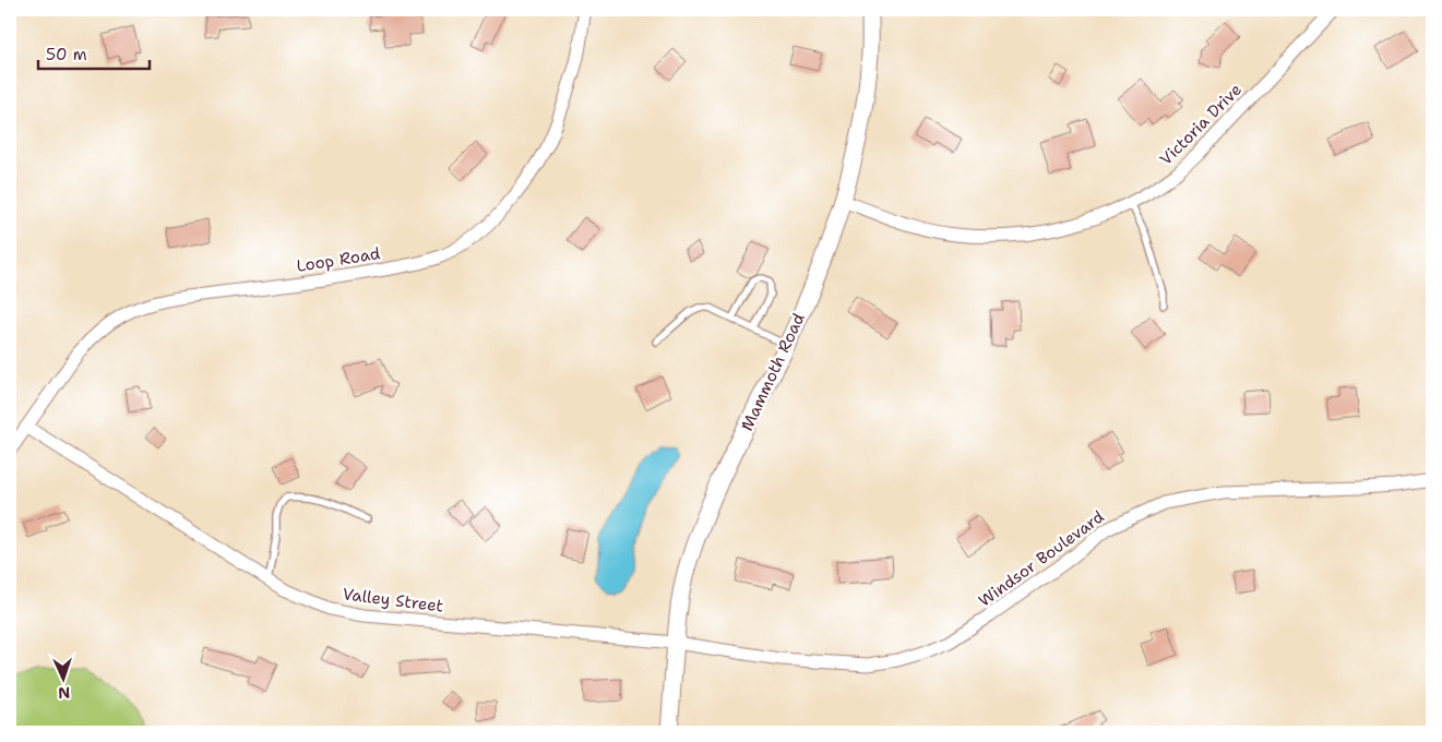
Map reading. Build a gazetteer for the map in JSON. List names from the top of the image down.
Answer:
{
  "streets": {
    "main road": ["Mammoth Road"],
    "street": [
      "Victoria Drive",
      "Loop Road",
      "Windsor Boulevard",
      "Valley Street"
    ]
  },
  "crossings": [
    ["Victoria Drive", "Mammoth Road"],
    ["Loop Road", "Valley Street"],
    ["Mammoth Road", "Windsor Boulevard"],
    ["Mammoth Road", "Valley Street"],
    ["Windsor Boulevard", "Valley Street"]
  ],
  "scale_bar": "50 m",
  "north": "bottom"
}
